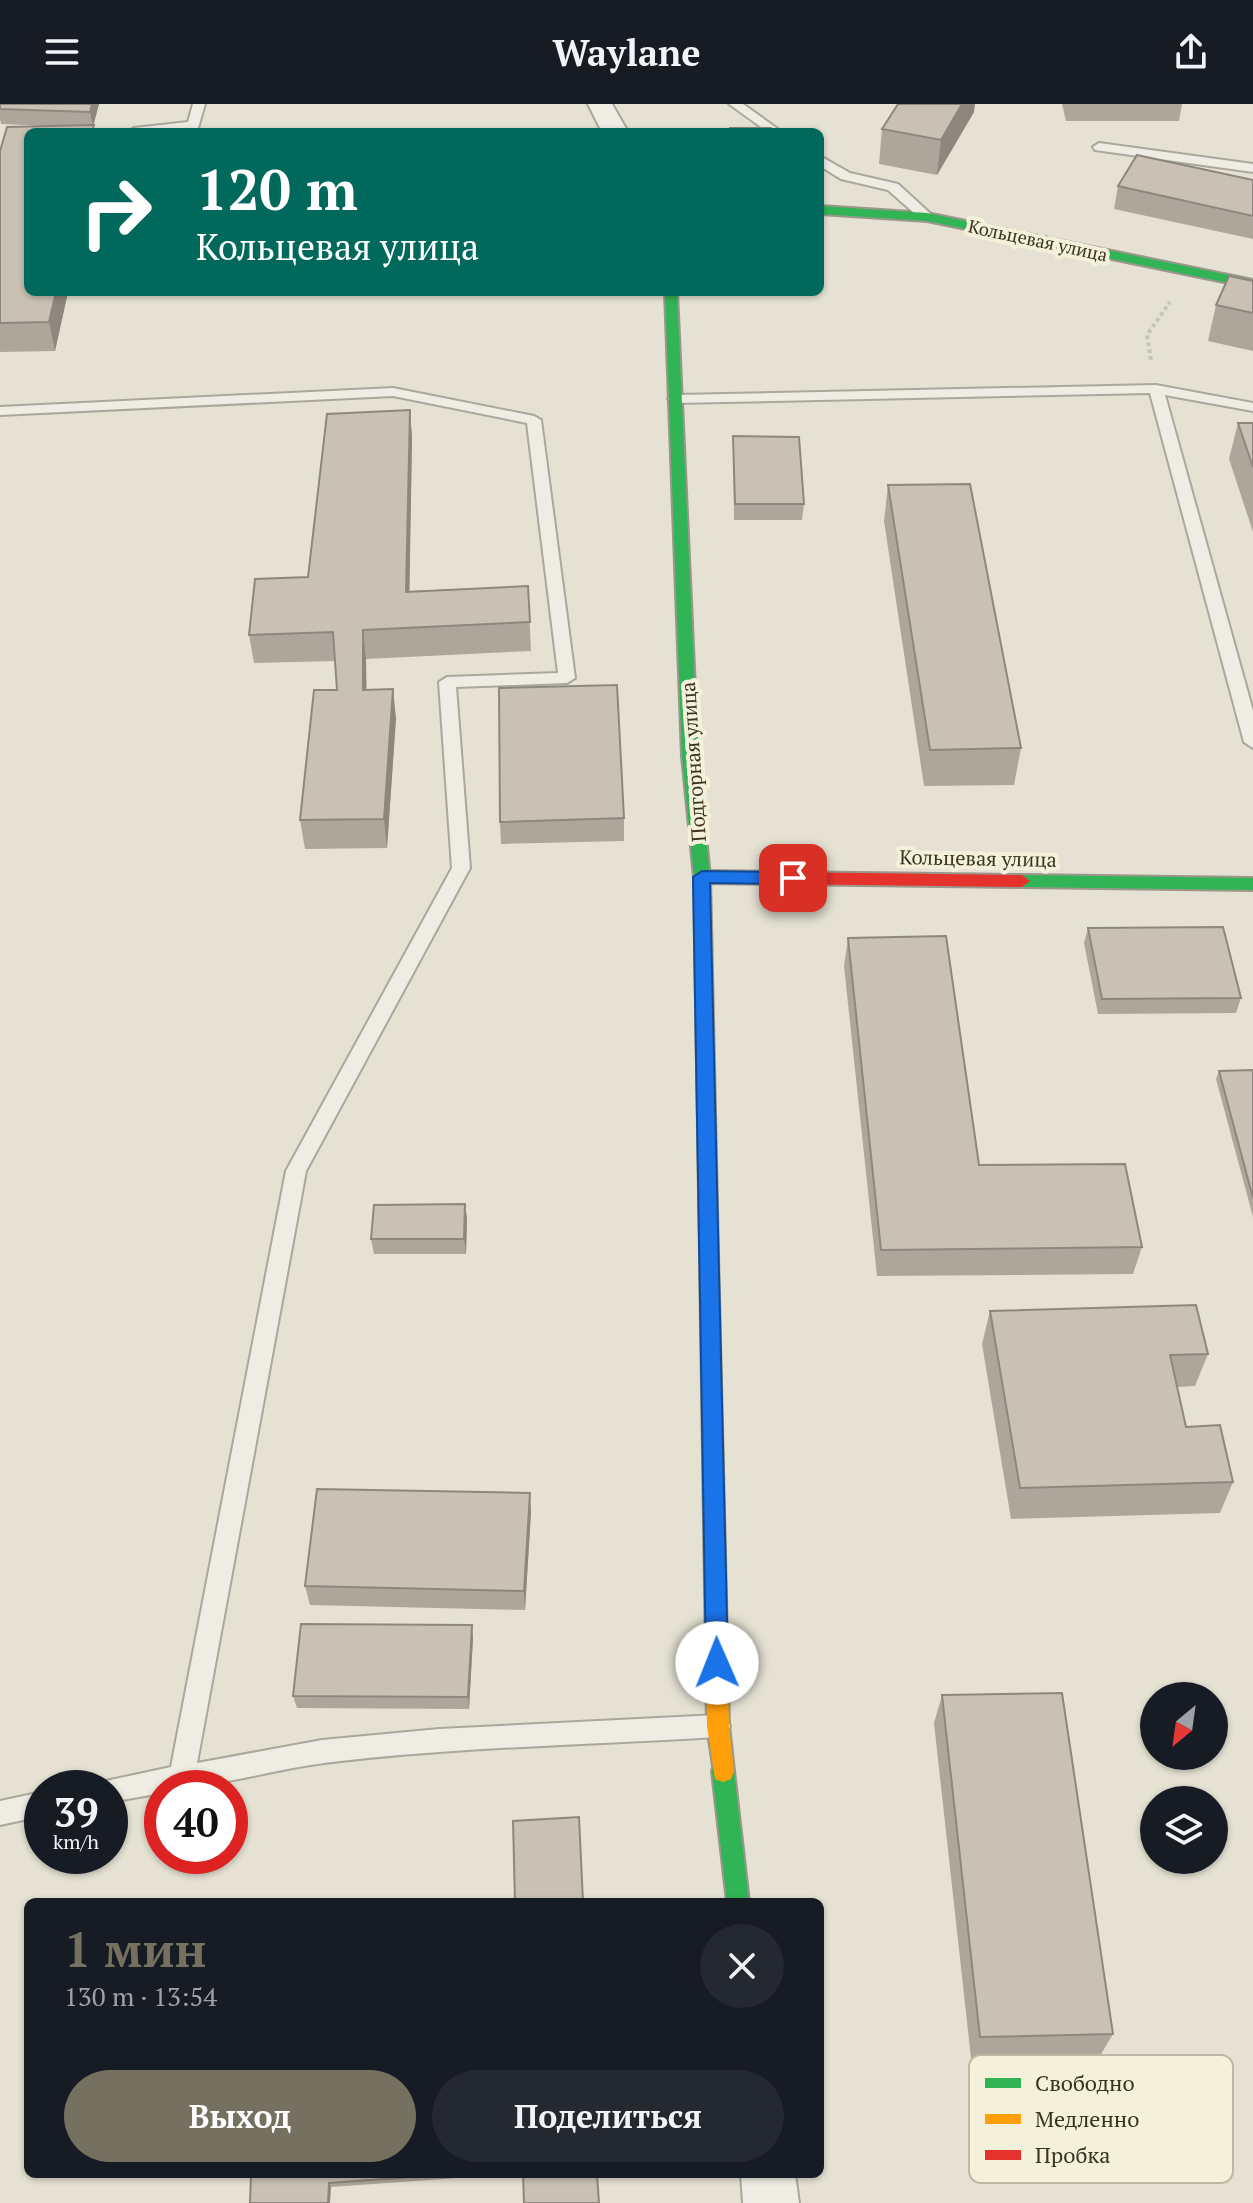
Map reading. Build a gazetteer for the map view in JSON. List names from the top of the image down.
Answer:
{
  "streets": {
    "street": ["Кольцевая улица", "Подгорная улица"]
  },
  "crossings": [
    ["Кольцевая улица", "Подгорная улица"]
  ],
  "legend": ["Свободно", "Медленно", "Пробка"],
  "north": "bottom left",
  "page": {
    "header": "Waylane",
    "turn": ["120 m", "Кольцевая улица"],
    "speed": "39 km/h",
    "limit": "40",
    "heading": ["1 мин", "130 m · 13:54"],
    "buttons": ["Выход", "Поделиться"]
  }
}
